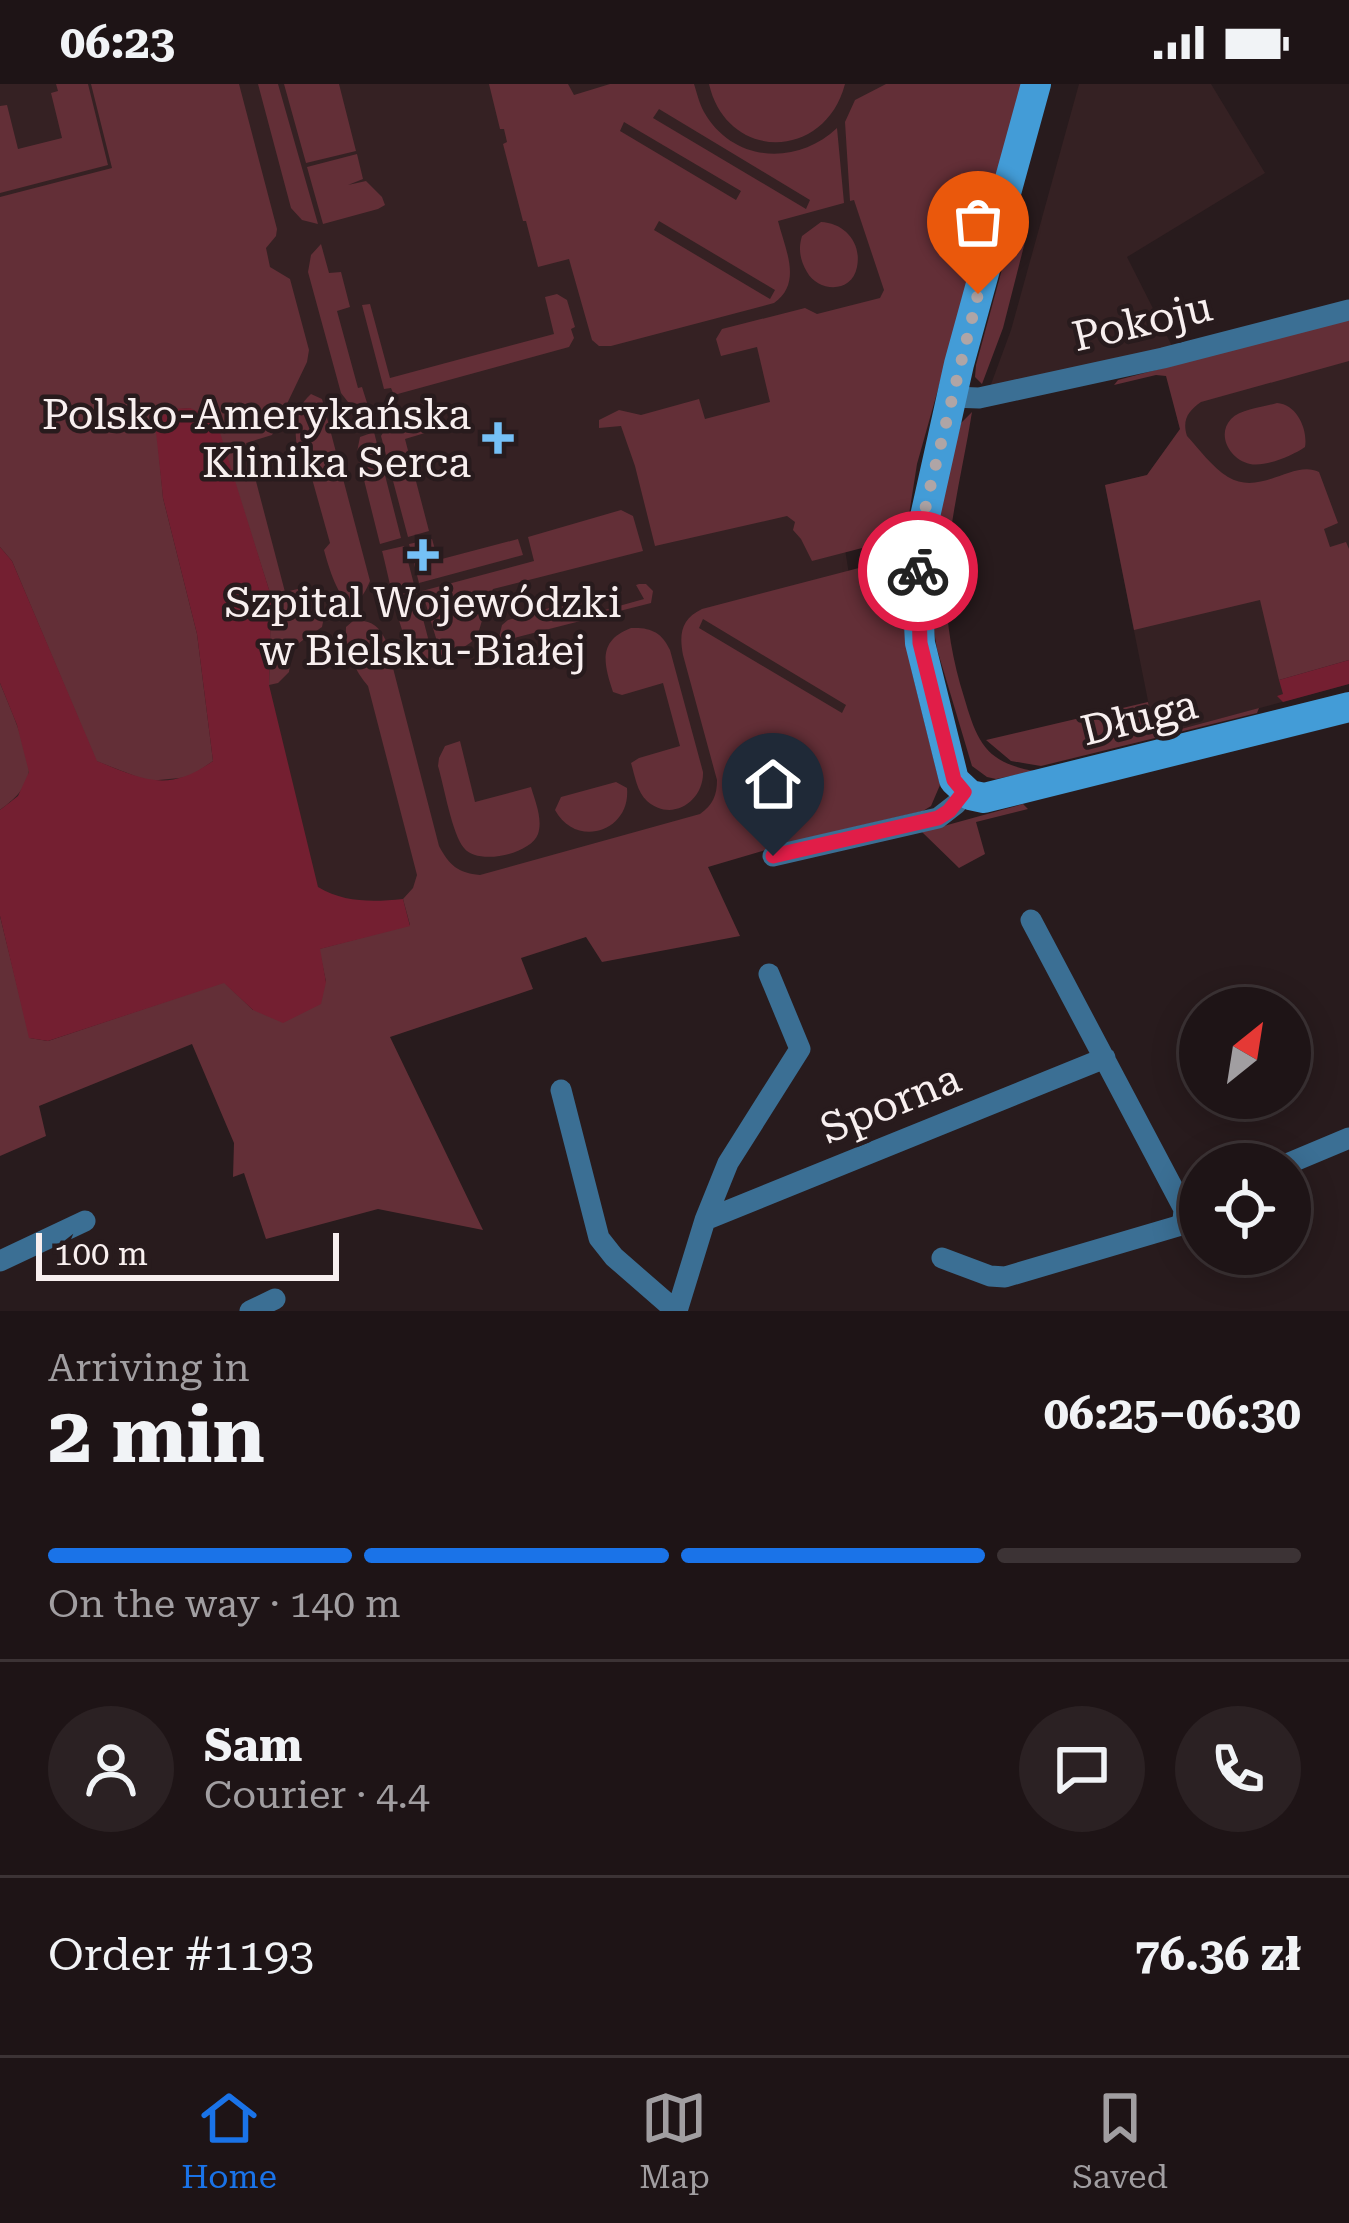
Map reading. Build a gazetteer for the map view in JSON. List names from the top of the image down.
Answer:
{
  "streets": {
    "street": ["Pokoju", "Długa", "Sporna"]
  },
  "places": {
    "health": ["Polsko-Amerykańska Klinika Serca", "Szpital Wojewódzki w Bielsku-Białej"]
  },
  "scale_bar": "100 m",
  "north": "top right",
  "page": {
    "status": "06:23",
    "scale": "100 m",
    "heading": ["2 min", "Arriving in", "06:25–06:30"],
    "panel": [
      "Sam",
      "Courier · 4.4",
      "Order #1193",
      "76.36 zł"
    ],
    "bar": "On the way · 140 m",
    "tabs": ["Home", "Map", "Saved"]
  }
}
